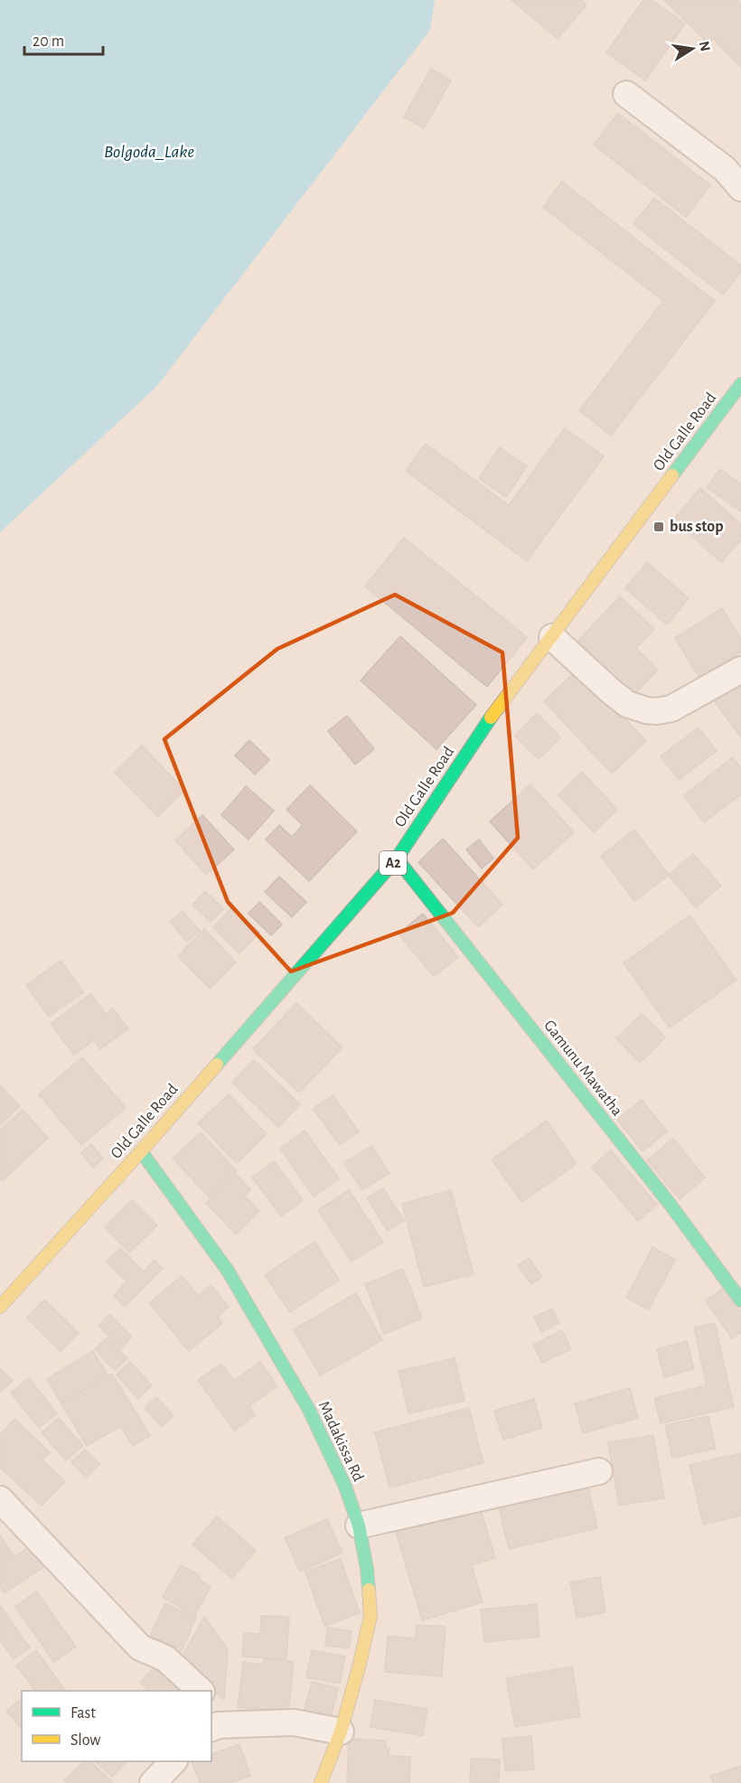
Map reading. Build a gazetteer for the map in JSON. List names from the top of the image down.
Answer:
{
  "streets": {
    "main road": [
      "Old Galle Road",
      "A2",
      "Gamunu Mawatha",
      "Madakissa Rd"
    ]
  },
  "crossings": [
    ["Old Galle Road", "Gamunu Mawatha"],
    ["Old Galle Road", "Madakissa Rd"]
  ],
  "water": ["Bolgoda_Lake"],
  "places": {
    "transit": ["bus stop"]
  },
  "legend": ["Fast", "Slow"],
  "scale_bar": "20 m",
  "north": "right"
}
